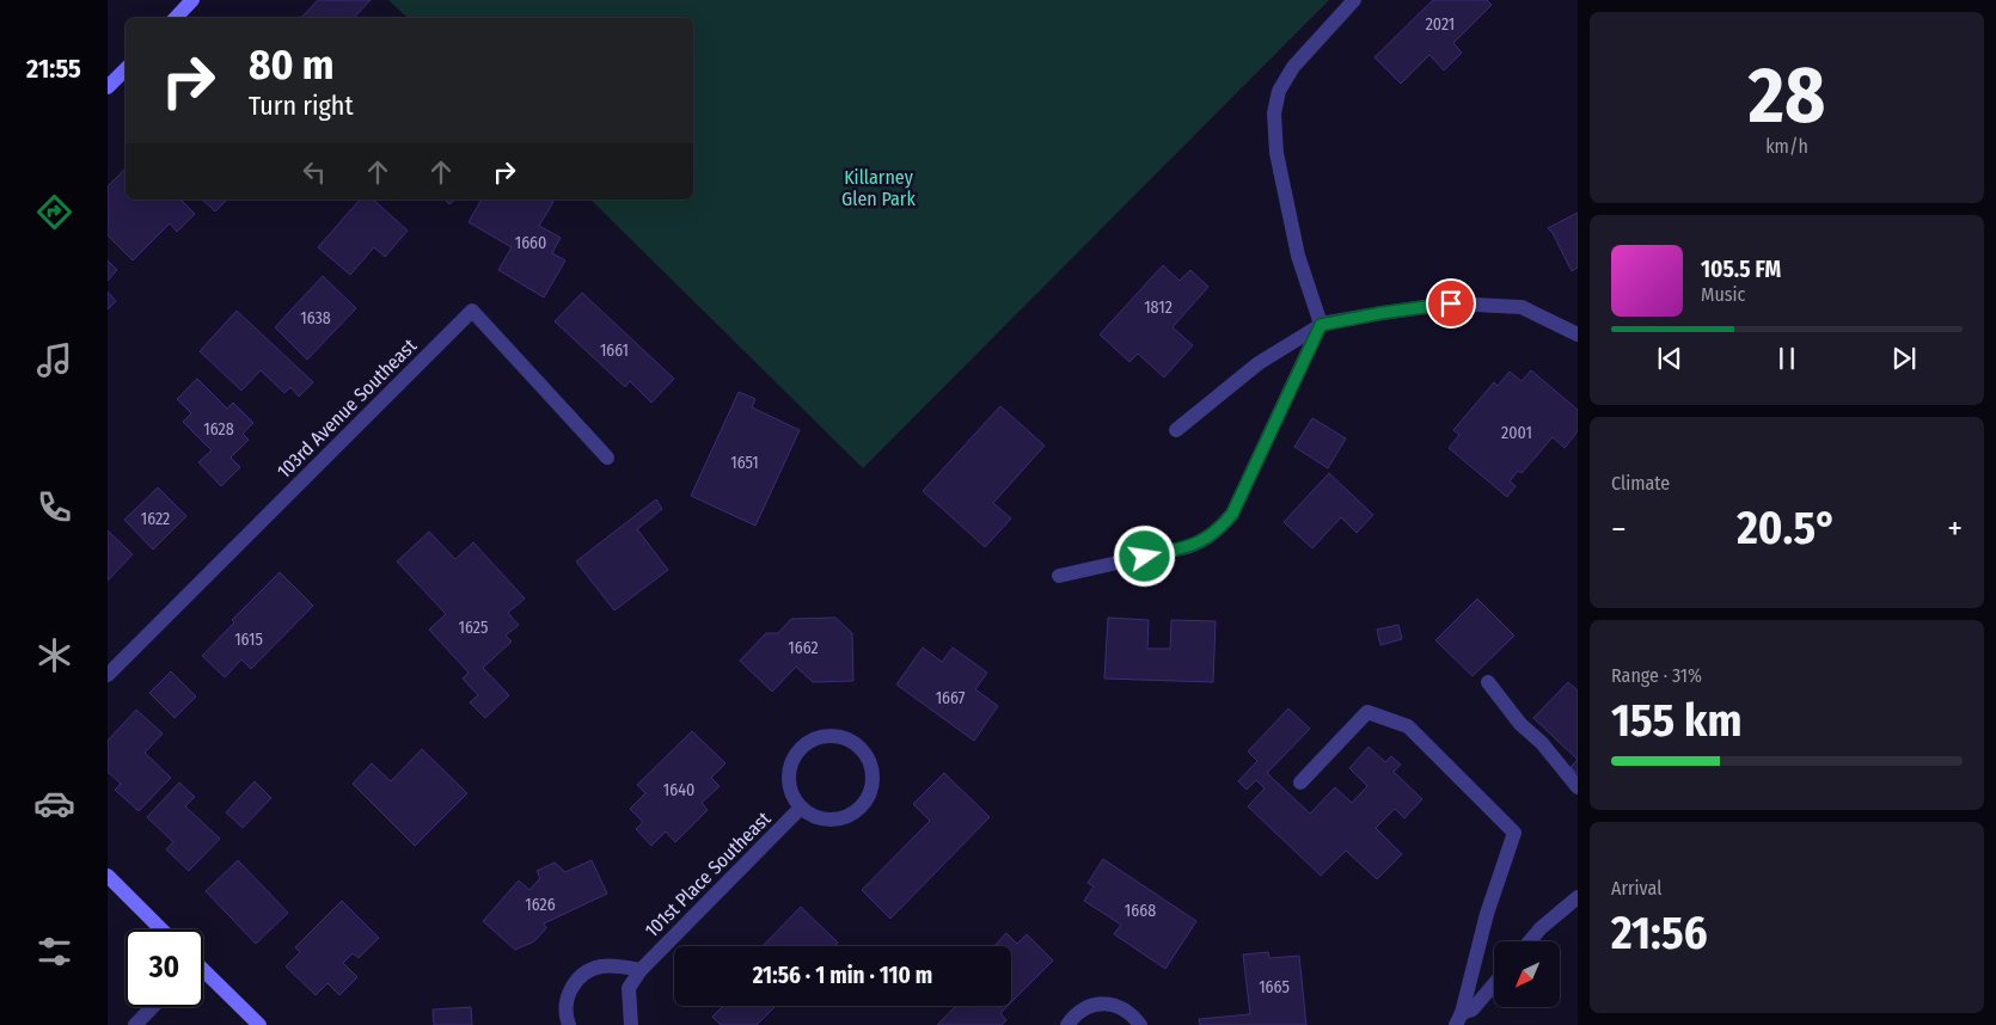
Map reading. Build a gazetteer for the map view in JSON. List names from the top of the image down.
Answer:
{
  "streets": {
    "street": ["103rd Avenue Southeast", "101st Place Southeast"]
  },
  "parks": ["Killarney Glen Park"],
  "house_numbers": [
    "2021",
    "1660",
    "1812",
    "1638",
    "1661",
    "1628",
    "2001",
    "1651",
    "1622",
    "1625",
    "1615",
    "1662",
    "1667",
    "1640",
    "1626",
    "1668",
    "1665"
  ],
  "north": "bottom left",
  "page": {
    "tabs": "21:55",
    "tile": [
      ["28", "km/h"],
      "Climate",
      ["Range · 31%", "155 km"],
      ["Arrival", "21:56"]
    ],
    "turn": ["80 m", "Turn right"],
    "song": ["105.5 FM", "Music"],
    "heat": ["−", "20.5°", "+"],
    "limit": "30",
    "trip": "21:56 · 1 min · 110 m"
  }
}
